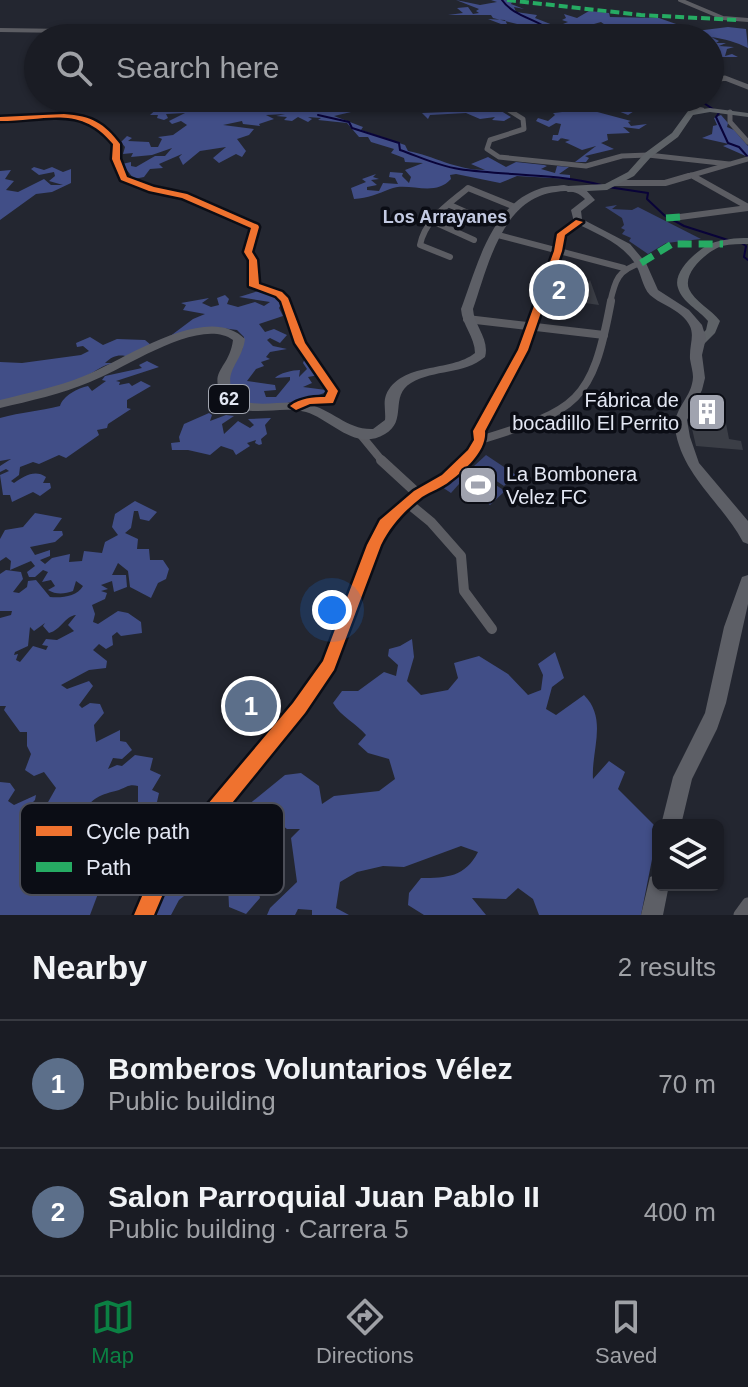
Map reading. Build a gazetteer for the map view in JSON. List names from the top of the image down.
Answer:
{
  "streets": {
    "main road": ["62"]
  },
  "districts": ["Los Arrayanes"],
  "places": {
    "building": ["Fábrica de bocadillo El Perrito"],
    "sports": ["La Bombonera Velez FC"]
  },
  "legend": ["Cycle path", "Path"],
  "page": {
    "search": "Search here",
    "pins": ["2", "1"],
    "heading": ["Nearby", "2 results"],
    "list": [
      {
        "mark": "1",
        "name": "Bomberos Voluntarios Vélez",
        "note": "Public building",
        "value": "70 m"
      },
      {
        "mark": "2",
        "name": "Salon Parroquial Juan Pablo II",
        "note": "Public building · Carrera 5",
        "value": "400 m"
      }
    ],
    "nav": ["Map", "Directions", "Saved"]
  }
}
